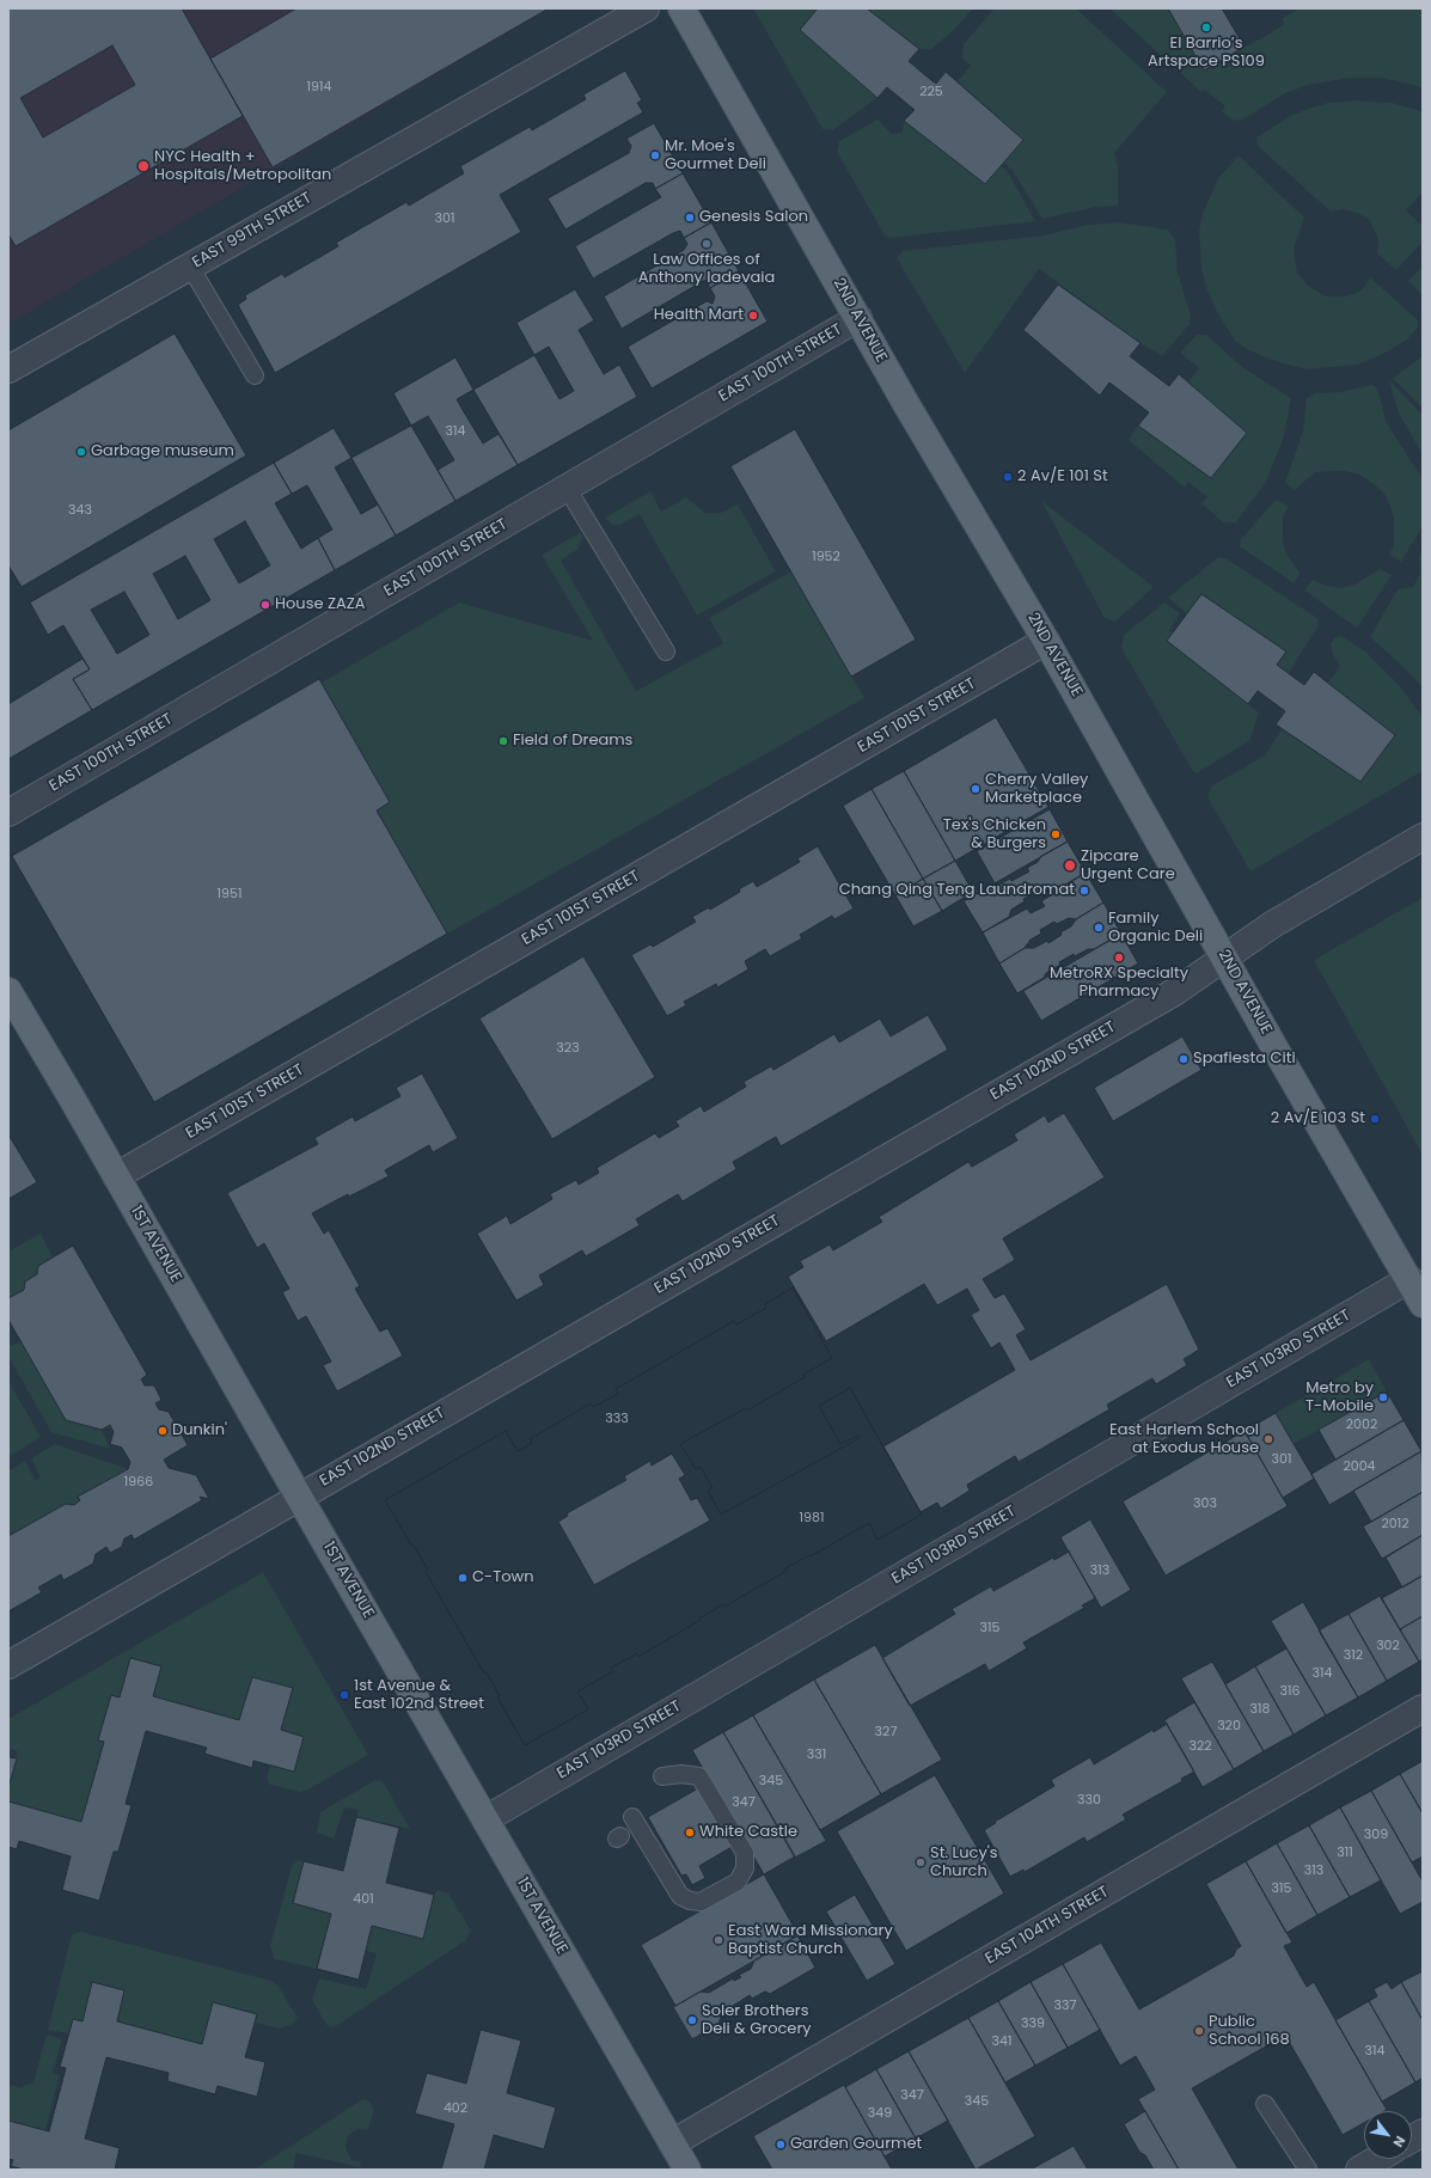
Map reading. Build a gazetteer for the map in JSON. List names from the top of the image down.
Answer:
{
  "streets": {
    "main road": ["2ND AVENUE", "1ST AVENUE"],
    "street": [
      "EAST 99TH STREET",
      "EAST 100TH STREET",
      "EAST 101ST STREET",
      "EAST 102ND STREET",
      "EAST 103RD STREET",
      "EAST 104TH STREET"
    ]
  },
  "crossings": [
    ["2ND AVENUE", "EAST 100TH STREET"],
    ["2ND AVENUE", "EAST 101ST STREET"],
    ["2ND AVENUE", "EAST 102ND STREET"],
    ["2ND AVENUE", "EAST 103RD STREET"],
    ["EAST 101ST STREET", "1ST AVENUE"],
    ["EAST 102ND STREET", "1ST AVENUE"],
    ["1ST AVENUE", "EAST 103RD STREET"],
    ["1ST AVENUE", "EAST 104TH STREET"]
  ],
  "places": [
    "El Barrio’s Artspace PS109",
    "Mr. Moe's Gourmet Deli",
    "NYC Health + Hospitals/Metropolitan",
    "Genesis Salon",
    "Law Offices of Anthony Iadevaia",
    "Health Mart",
    "Garbage museum",
    "2 Av/E 101 St",
    "House ZAZA",
    "Field of Dreams",
    "Cherry Valley Marketplace",
    "Tex's Chicken & Burgers",
    "Zipcare Urgent Care",
    "Chang Qing Teng Laundromat",
    "Family Organic Deli",
    "MetroRX Specialty Pharmacy",
    "Spafiesta Citi",
    "2 Av/E 103 St",
    "Metro by T-Mobile",
    "Dunkin'",
    "East Harlem School at Exodus House",
    "C-Town",
    "1st Avenue & East 102nd Street",
    "White Castle",
    "St. Lucy's Church",
    "East Ward Missionary Baptist Church",
    "Soler Brothers Deli & Grocery",
    "Public School 168",
    "Garden Gourmet"
  ],
  "house_numbers": [
    "1914",
    "225",
    "301",
    "314",
    "343",
    "1952",
    "1951",
    "323",
    "333",
    "2002",
    "301",
    "2004",
    "1966",
    "303",
    "1981",
    "2012",
    "313",
    "315",
    "302",
    "312",
    "314",
    "316",
    "318",
    "320",
    "327",
    "322",
    "331",
    "345",
    "330",
    "347",
    "309",
    "311",
    "313",
    "315",
    "401",
    "337",
    "339",
    "341",
    "314",
    "347",
    "345",
    "402",
    "349"
  ],
  "north": "bottom right"
}
